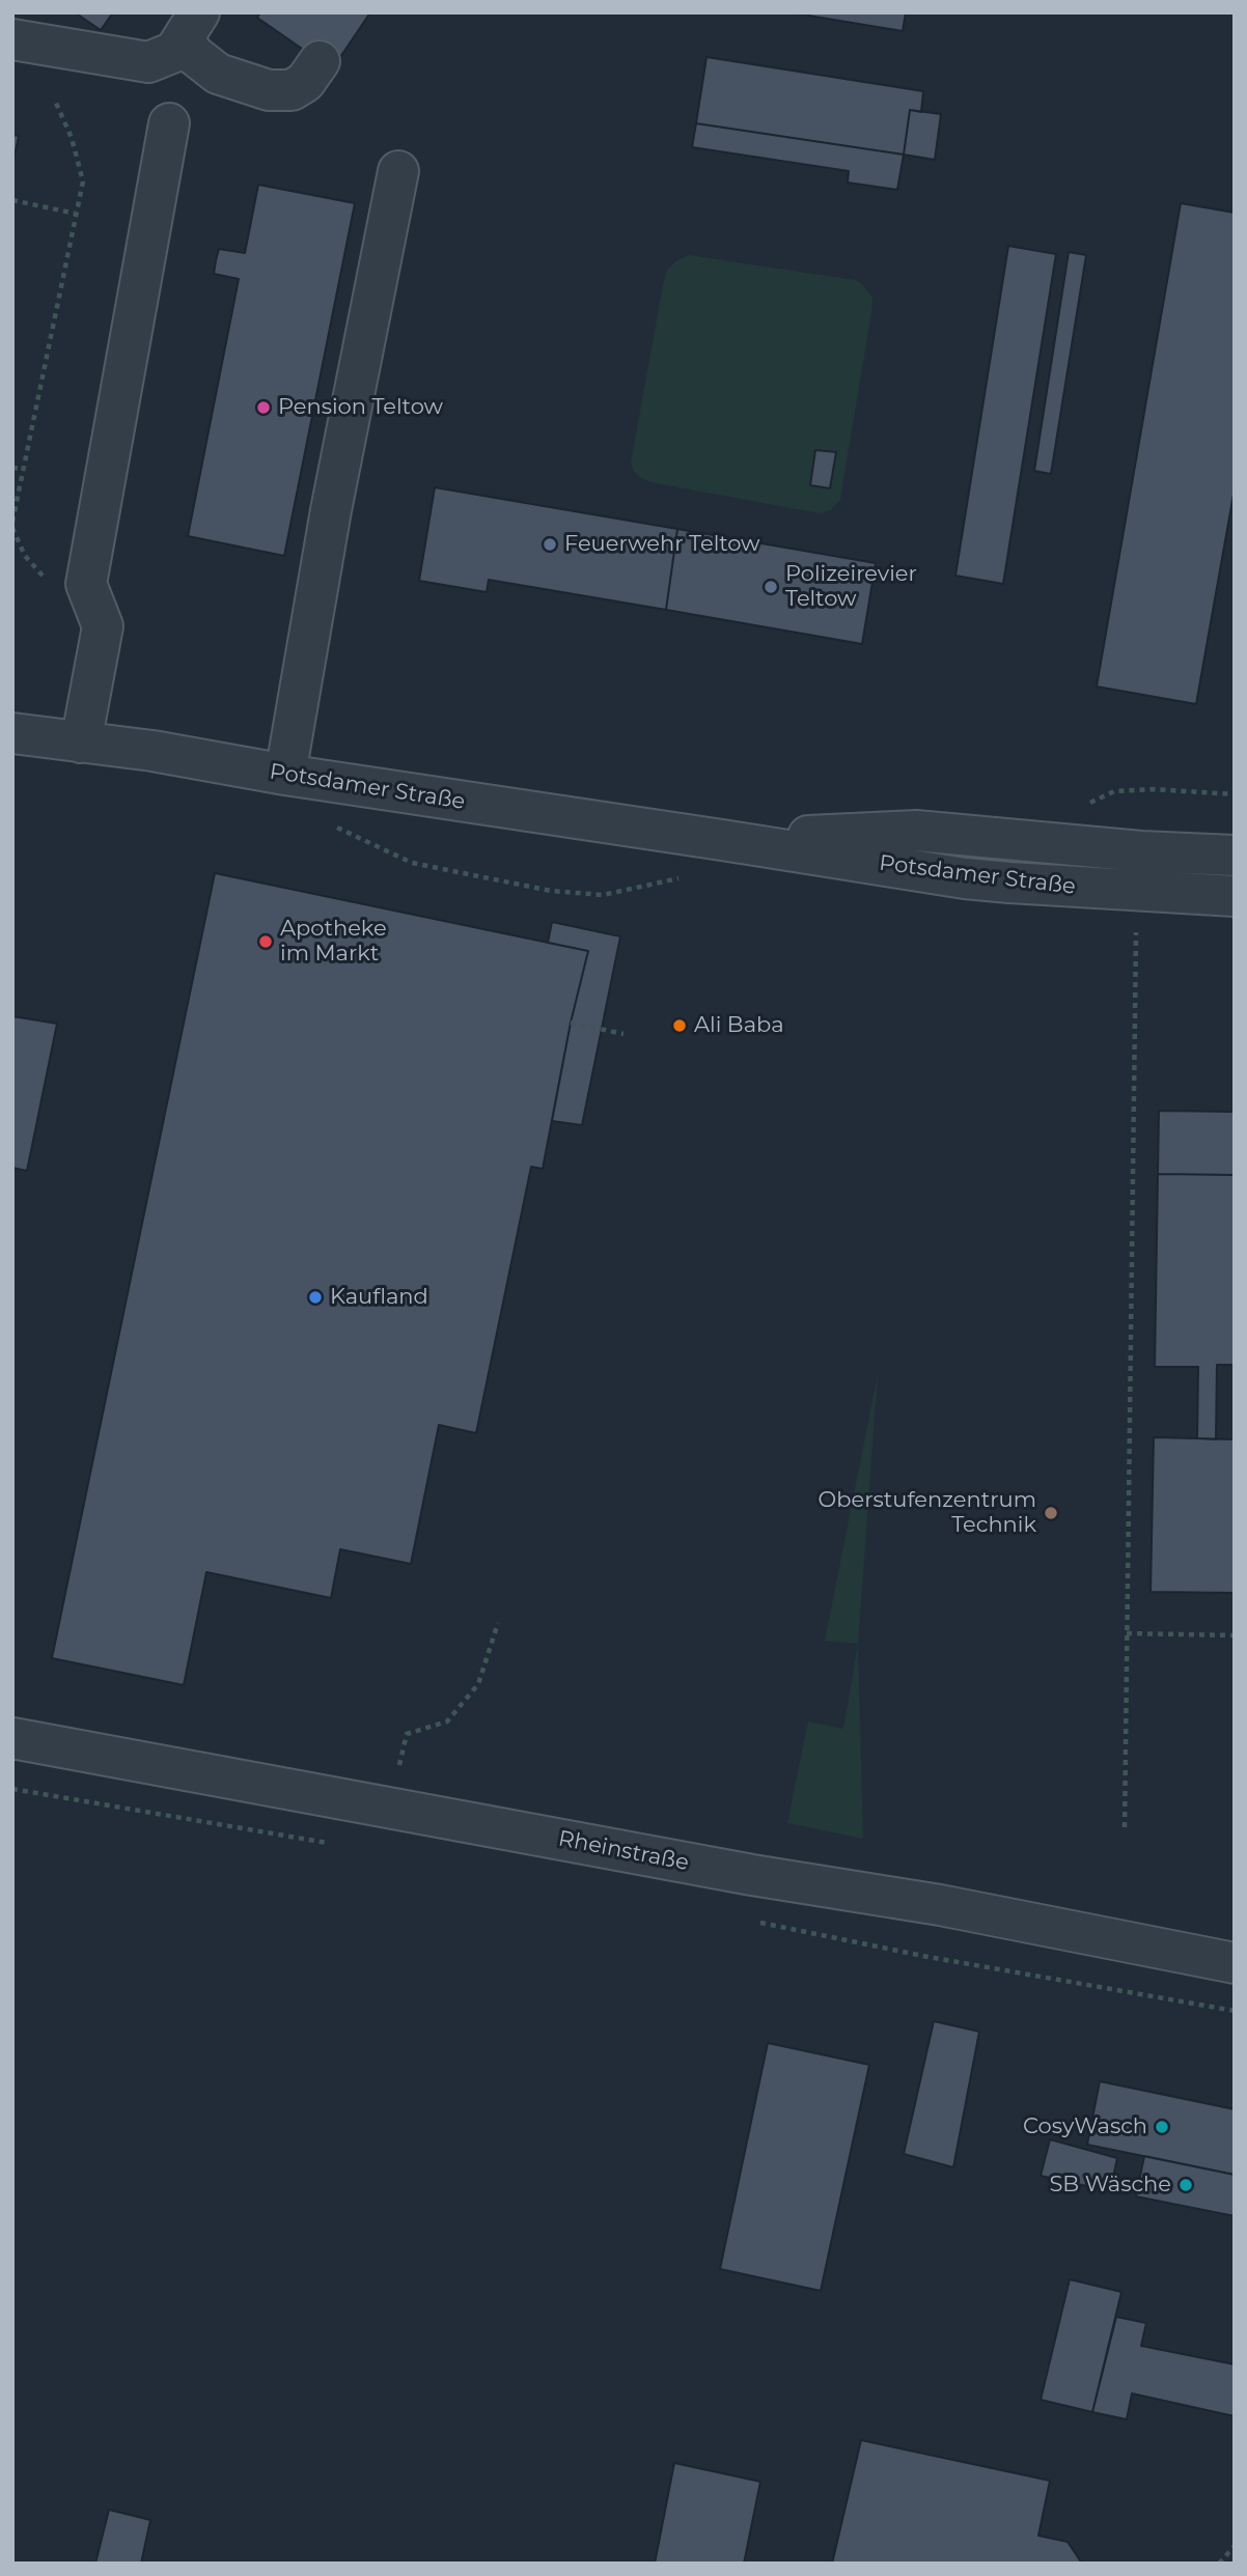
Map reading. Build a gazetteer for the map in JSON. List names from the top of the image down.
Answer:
{
  "streets": {
    "street": ["Potsdamer Straße", "Rheinstraße"]
  },
  "places": [
    "Pension Teltow",
    "Feuerwehr Teltow",
    "Polizeirevier Teltow",
    "Apotheke im Markt",
    "Ali Baba",
    "Kaufland",
    "Oberstufenzentrum Technik",
    "CosyWasch",
    "SB Wäsche"
  ]
}
